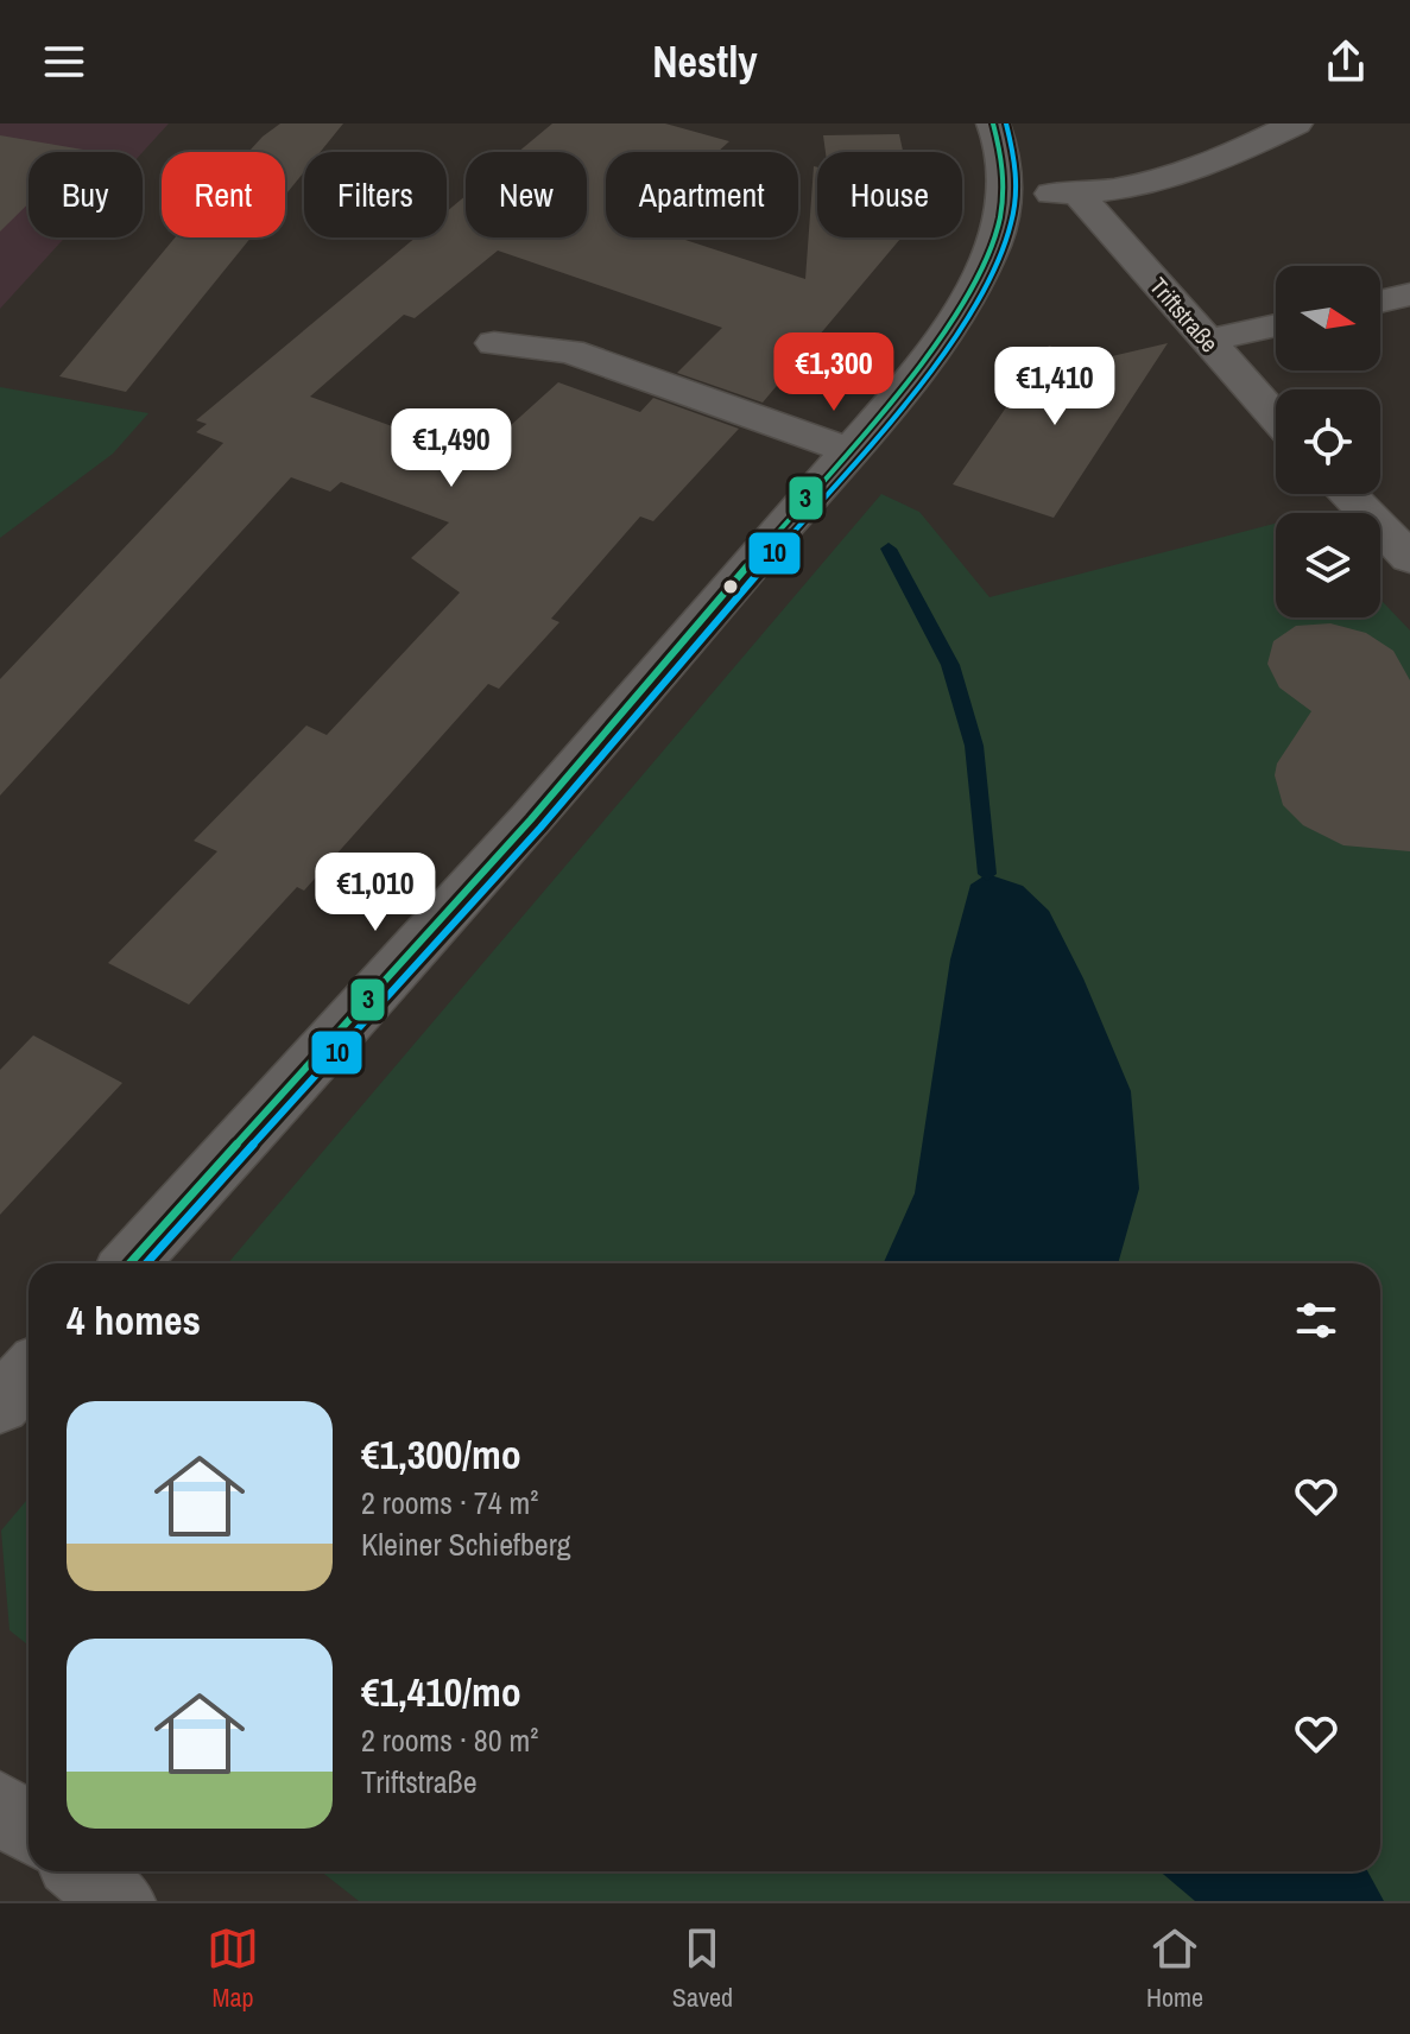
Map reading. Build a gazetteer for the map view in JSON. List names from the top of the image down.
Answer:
{
  "streets": {
    "street": ["Triftstraße"]
  },
  "lines": ["transit line 3", "transit line 10"],
  "north": "right",
  "page": {
    "header": "Nestly",
    "chip": [
      "Buy",
      "Rent",
      "Filters",
      "New",
      "Apartment",
      "House"
    ],
    "price": [
      "€1,300",
      "€1,410",
      "€1,490",
      "€1,010"
    ],
    "heading": "4 homes",
    "list": [
      {
        "name": "€1,300/mo",
        "note": "2 rooms · 74 m² · Kleiner Schiefberg"
      },
      {
        "name": "€1,410/mo",
        "note": "2 rooms · 80 m² · Triftstraße"
      }
    ],
    "tabs": ["Map", "Saved", "Home"]
  }
}
